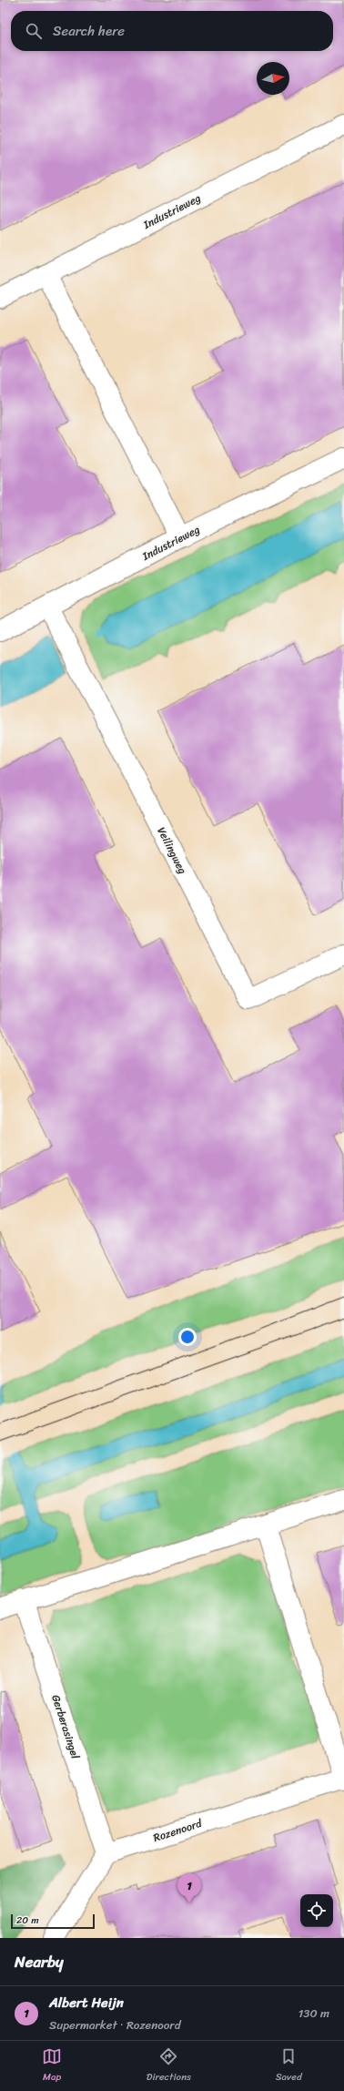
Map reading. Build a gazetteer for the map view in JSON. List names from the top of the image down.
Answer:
{
  "streets": {
    "street": [
      "Industrieweg",
      "Veilingweg",
      "Gerberasingel",
      "Rozenoord"
    ]
  },
  "crossings": [
    ["Industrieweg", "Veilingweg"],
    ["Gerberasingel", "Rozenoord"]
  ],
  "scale_bar": "20 m",
  "north": "right",
  "page": {
    "search": "Search here",
    "pins": "1",
    "scale": "20 m",
    "heading": "Nearby",
    "list": [
      {
        "mark": "1",
        "name": "Albert Heijn",
        "note": "Supermarket · Rozenoord",
        "value": "130 m"
      }
    ],
    "nav": ["Map", "Directions", "Saved"]
  }
}
